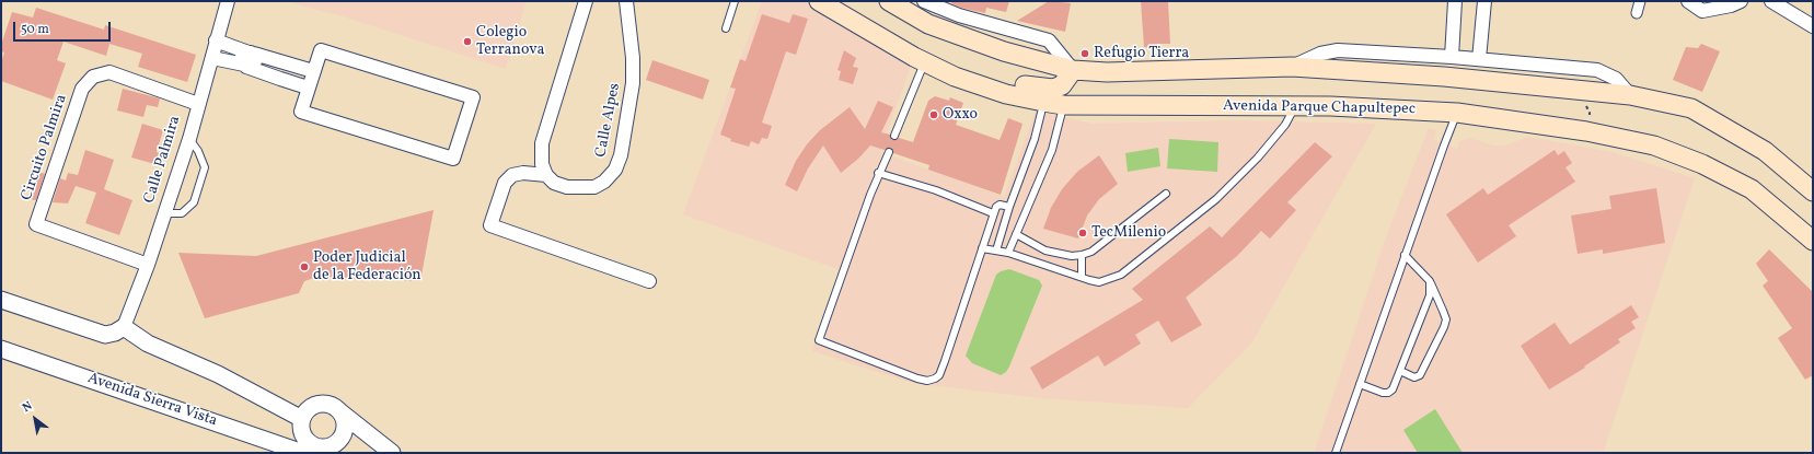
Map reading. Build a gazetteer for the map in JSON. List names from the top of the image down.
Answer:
{
  "streets": {
    "main road": ["Avenida Parque Chapultepec"],
    "street": [
      "Calle Alpes",
      "Circuito Palmira",
      "Calle Palmira",
      "Avenida Sierra Vista"
    ]
  },
  "crossings": [
    ["Circuito Palmira", "Calle Palmira"]
  ],
  "places": [
    "Colegio Terranova",
    "Refugio Tierra",
    "Oxxo",
    "TecMilenio",
    "Poder Judicial de la Federación"
  ],
  "scale_bar": "50 m",
  "north": "top left"
}
